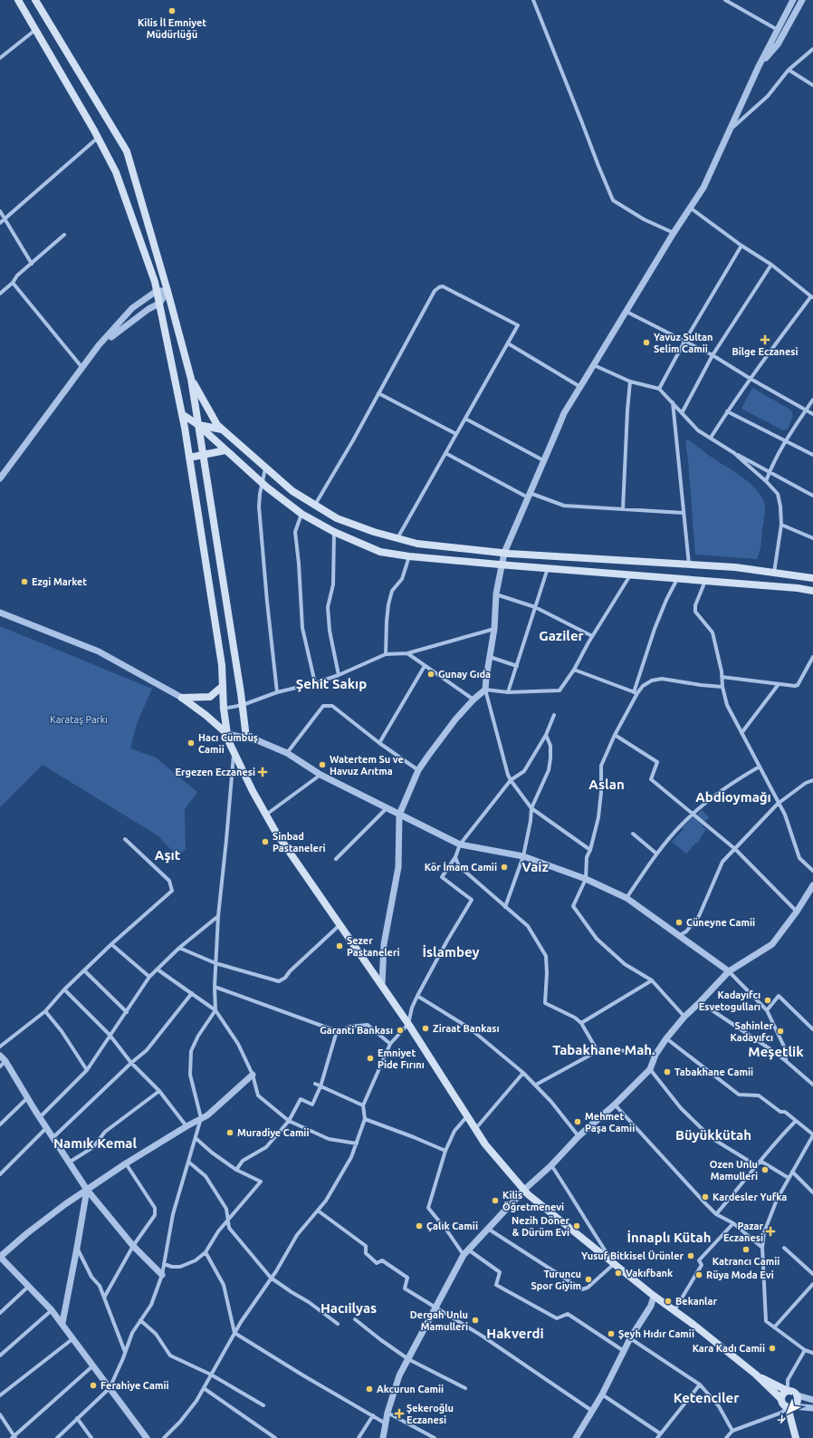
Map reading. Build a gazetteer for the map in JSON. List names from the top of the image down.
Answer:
{
  "districts": [
    "Gaziler",
    "Şehit Sakıp",
    "Aslan",
    "Abdioymağı",
    "Aşıt",
    "Vaiz",
    "İslambey",
    "Tabakhane Mah.",
    "Meşetlik",
    "Büyükkütah",
    "Namık Kemal",
    "İnnaplı Kütah",
    "Hacıilyas",
    "Hakverdi",
    "Ketenciler"
  ],
  "parks": ["Karataş Parkı"],
  "places": {
    "other": [
      "Kilis İl Emniyet Müdürlüğü",
      "Yavuz Sultan Selim Camii",
      "Ezgi Market",
      "Gunay Gıda",
      "Hacı Cümbüş Camii",
      "Watertem Su ve Havuz Arıtma",
      "Sinbad Pastaneleri",
      "Kör İmam Camii",
      "Cüneyne Camii",
      "Sezer Pastaneleri",
      "Kadayıfcı Esvetogulları",
      "Ziraat Bankası",
      "Garanti Bankası",
      "Sahinler Kadayıfcı",
      "Emniyet Pide Fırını",
      "Tabakhane Camii",
      "Mehmet Paşa Camii",
      "Muradiye Camii",
      "Ozen Unlu Mamulleri",
      "Kardesler Yufka",
      "Kilis Öğretmenevi",
      "Çalık Camii",
      "Nezih Döner & Dürüm Evi",
      "Katrancı Camii",
      "Yusuf Bitkisel Ürünler",
      "Vakıfbank",
      "Rüya Moda Evi",
      "Turuncu Spor Giyim",
      "Bekanlar",
      "Dergah Unlu Mamulleri",
      "Şeyh Hıdır Camii",
      "Kara Kadı Camii",
      "Ferahiye Camii",
      "Akcurun Camii"
    ],
    "health": [
      "Bilge Eczanesi",
      "Ergezen Eczanesi",
      "Pazar Eczanesi",
      "Şekeroğlu Eczanesi"
    ]
  },
  "north": "bottom left"
}
